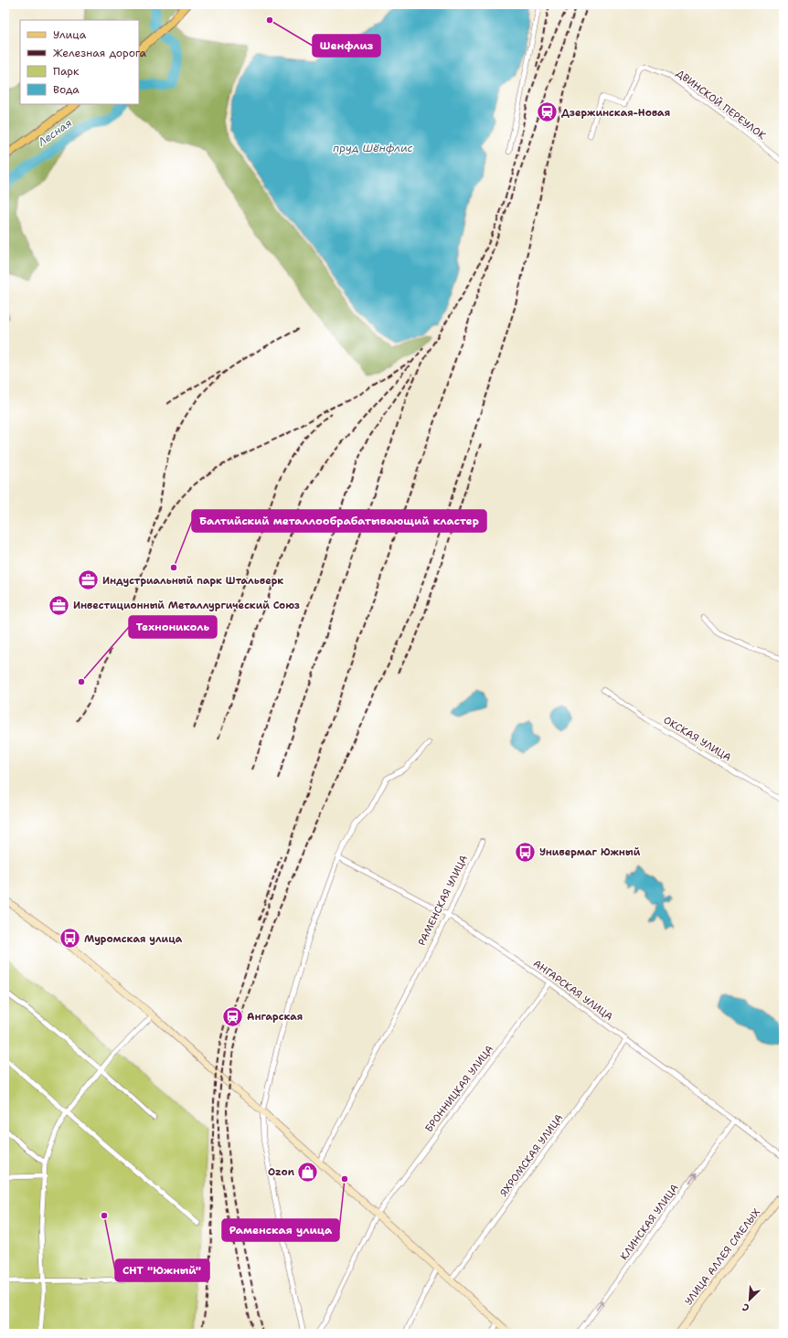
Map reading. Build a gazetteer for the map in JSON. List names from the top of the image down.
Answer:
{
  "streets": {
    "main road": ["УЛИЦА АЛЛЕЯ СМЕЛЫХ"],
    "street": [
      "ДВИНСКОЙ ПЕРЕУЛОК",
      "ОКСКАЯ УЛИЦА",
      "РАМЕНСКАЯ УЛИЦА",
      "АНГАРСКАЯ УЛИЦА",
      "БРОННИЦКАЯ УЛИЦА",
      "ЯХРОМСКАЯ УЛИЦА",
      "КЛИНСКАЯ УЛИЦА"
    ]
  },
  "crossings": [
    ["РАМЕНСКАЯ УЛИЦА", "АНГАРСКАЯ УЛИЦА"],
    ["АНГАРСКАЯ УЛИЦА", "БРОННИЦКАЯ УЛИЦА"],
    ["АНГАРСКАЯ УЛИЦА", "ЯХРОМСКАЯ УЛИЦА"],
    ["АНГАРСКАЯ УЛИЦА", "КЛИНСКАЯ УЛИЦА"]
  ],
  "one_way": ["КЛИНСКАЯ УЛИЦА"],
  "water": ["Лесная", "пруд Шёнфлис"],
  "places": {
    "other": [
      "Шенфлиз",
      "Балтийский металлообрабатывающий кластер",
      "Технониколь",
      "Раменская улица",
      "СНТ \"Южный\""
    ],
    "station": ["Дзержинская-Новая", "Ангарская"],
    "office": ["Индустриальный парк Штальверк", "Инвестиционный Металлургический Союз"],
    "bus stop": ["Универмаг Южный", "Муромская улица"],
    "shop": ["Ozon"]
  },
  "legend": [
    "Улица",
    "Железная дорога",
    "Парк",
    "Вода"
  ],
  "north": "bottom left"
}
